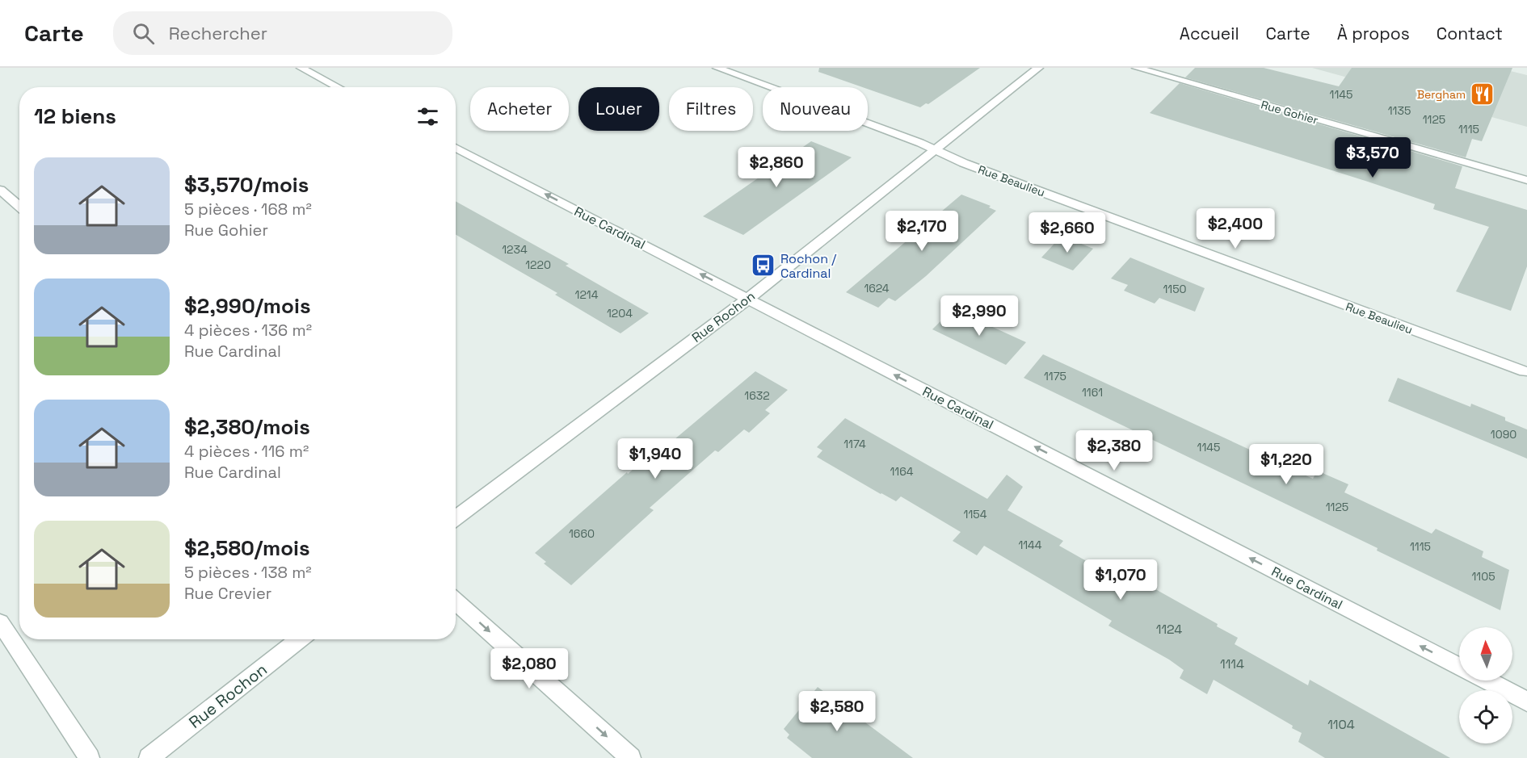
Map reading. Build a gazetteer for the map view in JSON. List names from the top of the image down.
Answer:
{
  "streets": {
    "street": [
      "Rue Gohier",
      "Rue Beaulieu",
      "Rue Cardinal",
      "Rue Rochon"
    ]
  },
  "crossings": [
    ["Rue Beaulieu", "Rue Rochon"],
    ["Rue Cardinal", "Rue Rochon"]
  ],
  "one_way": ["Rue Cardinal"],
  "places": {
    "restaurant": ["Bergham"],
    "bus stop": ["Rochon / Cardinal"]
  },
  "house_numbers": [
    "1145",
    "1135",
    "1125",
    "1115",
    "1234",
    "1220",
    "1624",
    "1150",
    "1214",
    "1204",
    "1175",
    "1161",
    "1632",
    "1090",
    "1174",
    "1145",
    "1164",
    "1125",
    "1154",
    "1660",
    "1144",
    "1115",
    "1105",
    "1124",
    "1114",
    "1104"
  ],
  "north": "top",
  "page": {
    "header": "Carte",
    "search": "Rechercher",
    "nav": [
      "Accueil",
      "Carte",
      "À propos",
      "Contact"
    ],
    "chip": [
      "Acheter",
      "Louer",
      "Filtres",
      "Nouveau"
    ],
    "heading": "12 biens",
    "price": [
      "$3,570",
      "$2,860",
      "$2,400",
      "$2,170",
      "$2,660",
      "$2,990",
      "$2,380",
      "$1,940",
      "$1,220",
      "$1,070",
      "$2,080",
      "$2,580"
    ],
    "list": [
      {
        "name": "$3,570/mois",
        "note": "5 pièces · 168 m² · Rue Gohier"
      },
      {
        "name": "$2,990/mois",
        "note": "4 pièces · 136 m² · Rue Cardinal"
      },
      {
        "name": "$2,380/mois",
        "note": "4 pièces · 116 m² · Rue Cardinal"
      },
      {
        "name": "$2,580/mois",
        "note": "5 pièces · 138 m² · Rue Crevier"
      }
    ]
  }
}
